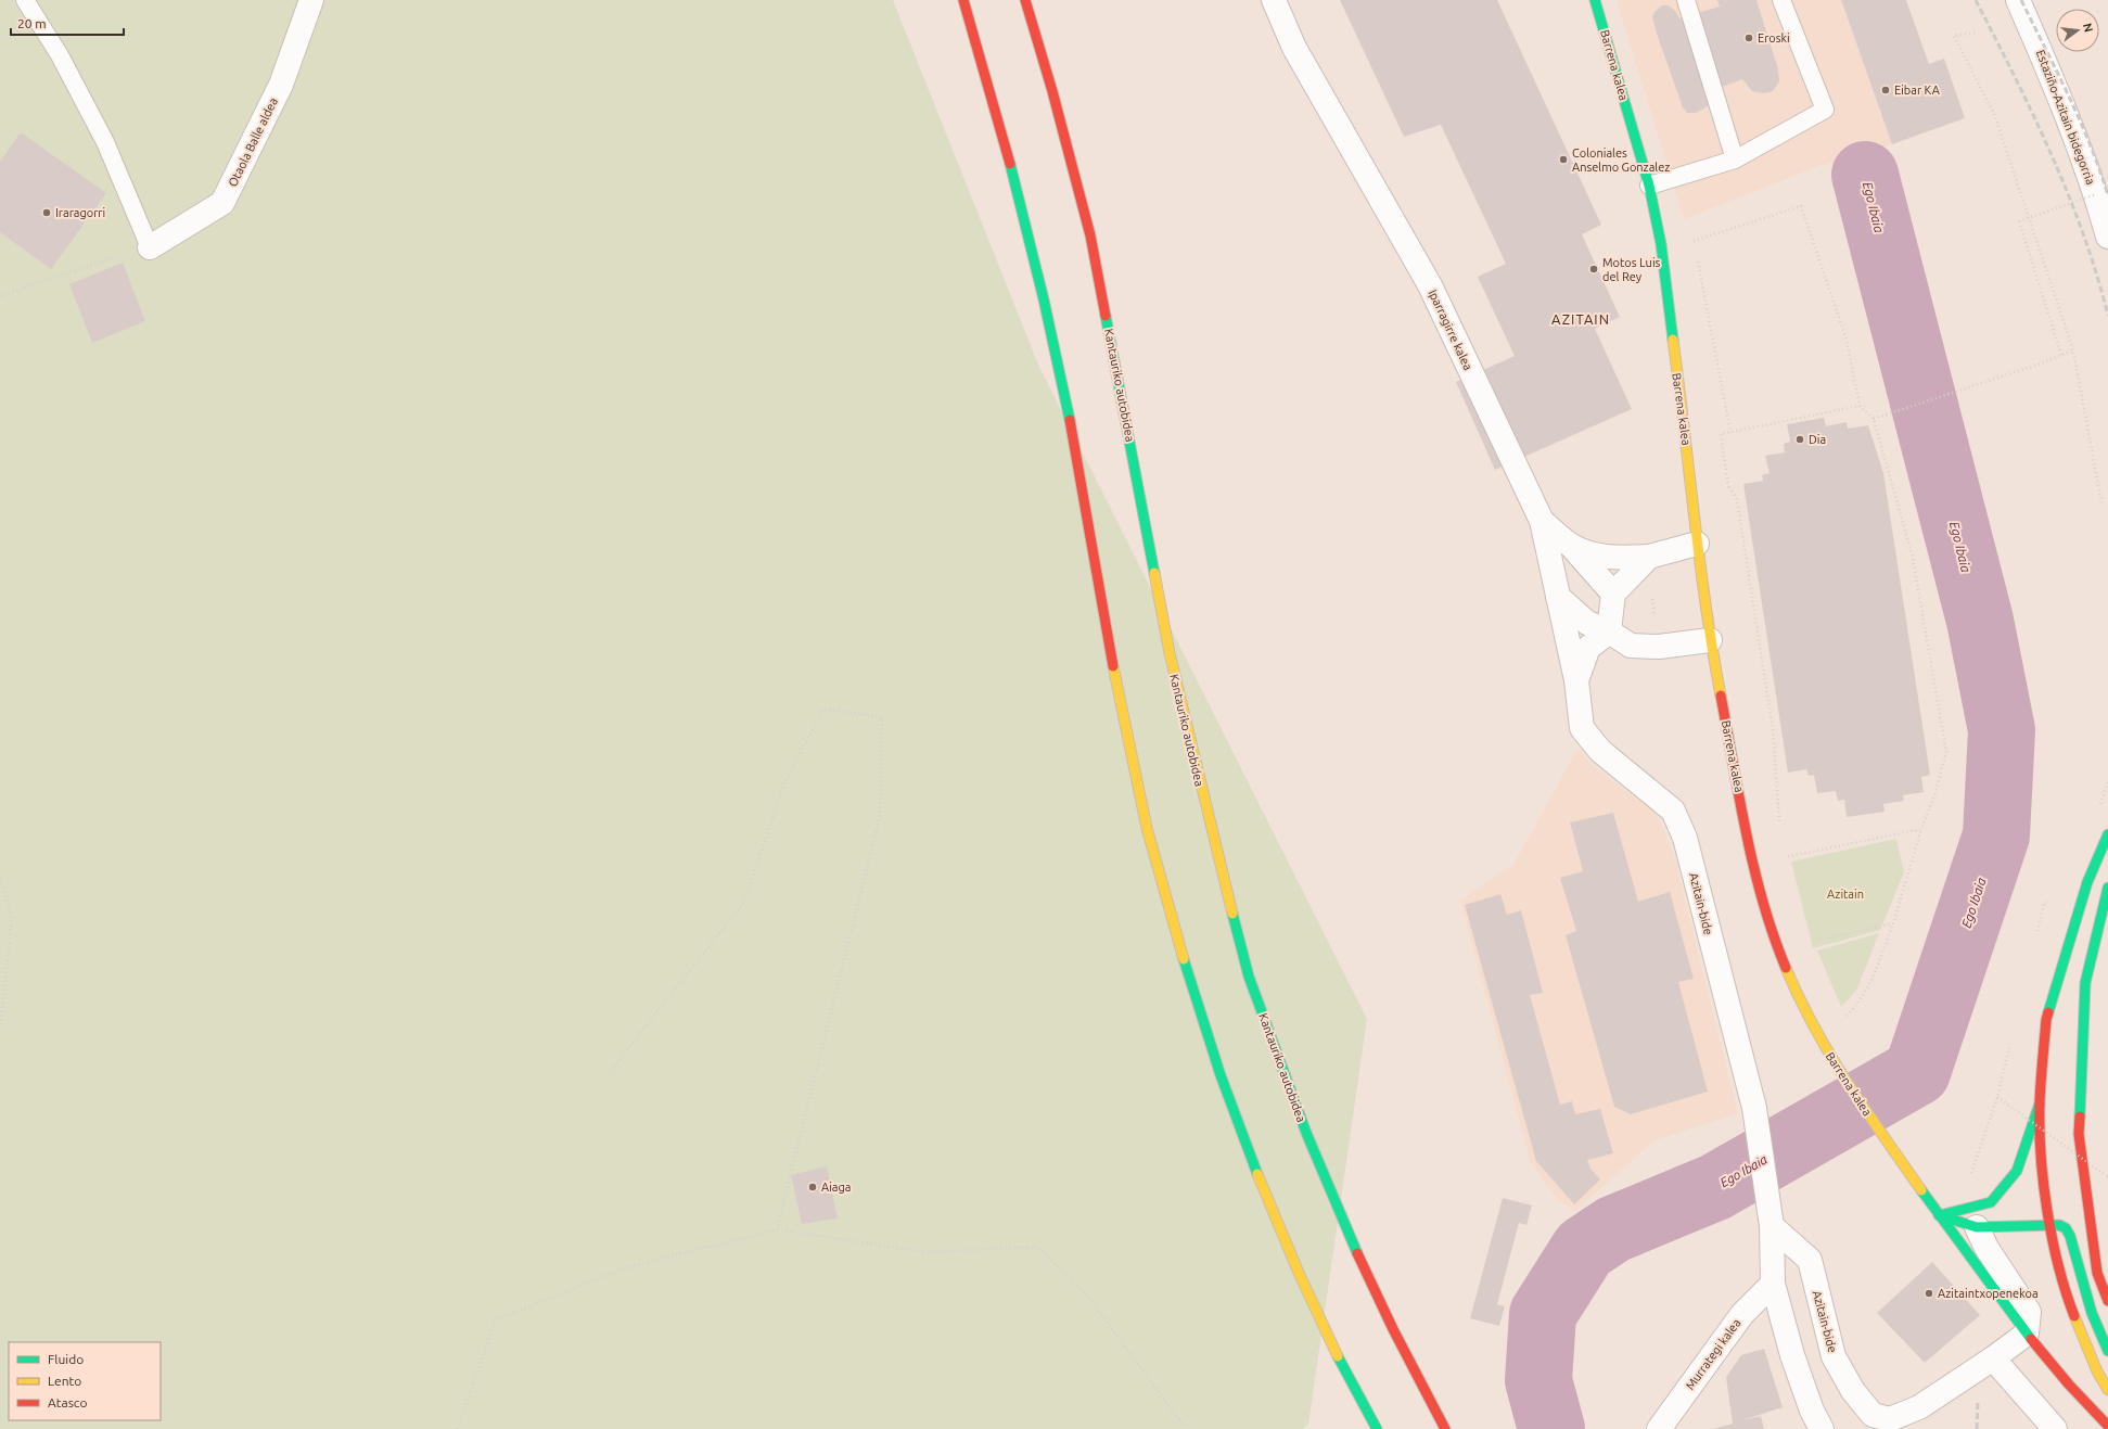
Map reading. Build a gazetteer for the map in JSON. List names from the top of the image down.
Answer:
{
  "streets": {
    "main road": ["Barrena kalea", "Kantauriko autobidea"],
    "street": [
      "Estaziño-Azitain bidegorria",
      "Otaola Balle aldea",
      "Iparragirre kalea",
      "Azitain-bide",
      "Murrategi kalea"
    ]
  },
  "crossings": [
    ["Barrena kalea", "Azitain-bide"],
    ["Iparragirre kalea", "Azitain-bide"],
    ["Azitain-bide", "Murrategi kalea"]
  ],
  "districts": ["AZITAIN"],
  "water": ["Ego Ibaia"],
  "parks": ["Azitain"],
  "places": [
    "Eroski",
    "Eibar KA",
    "Coloniales Anselmo Gonzalez",
    "Iraragorri",
    "Motos Luis del Rey",
    "Dia",
    "Aiaga",
    "Azitaintxopenekoa"
  ],
  "legend": ["Fluido", "Lento", "Atasco"],
  "scale_bar": "20 m",
  "north": "right"
}
